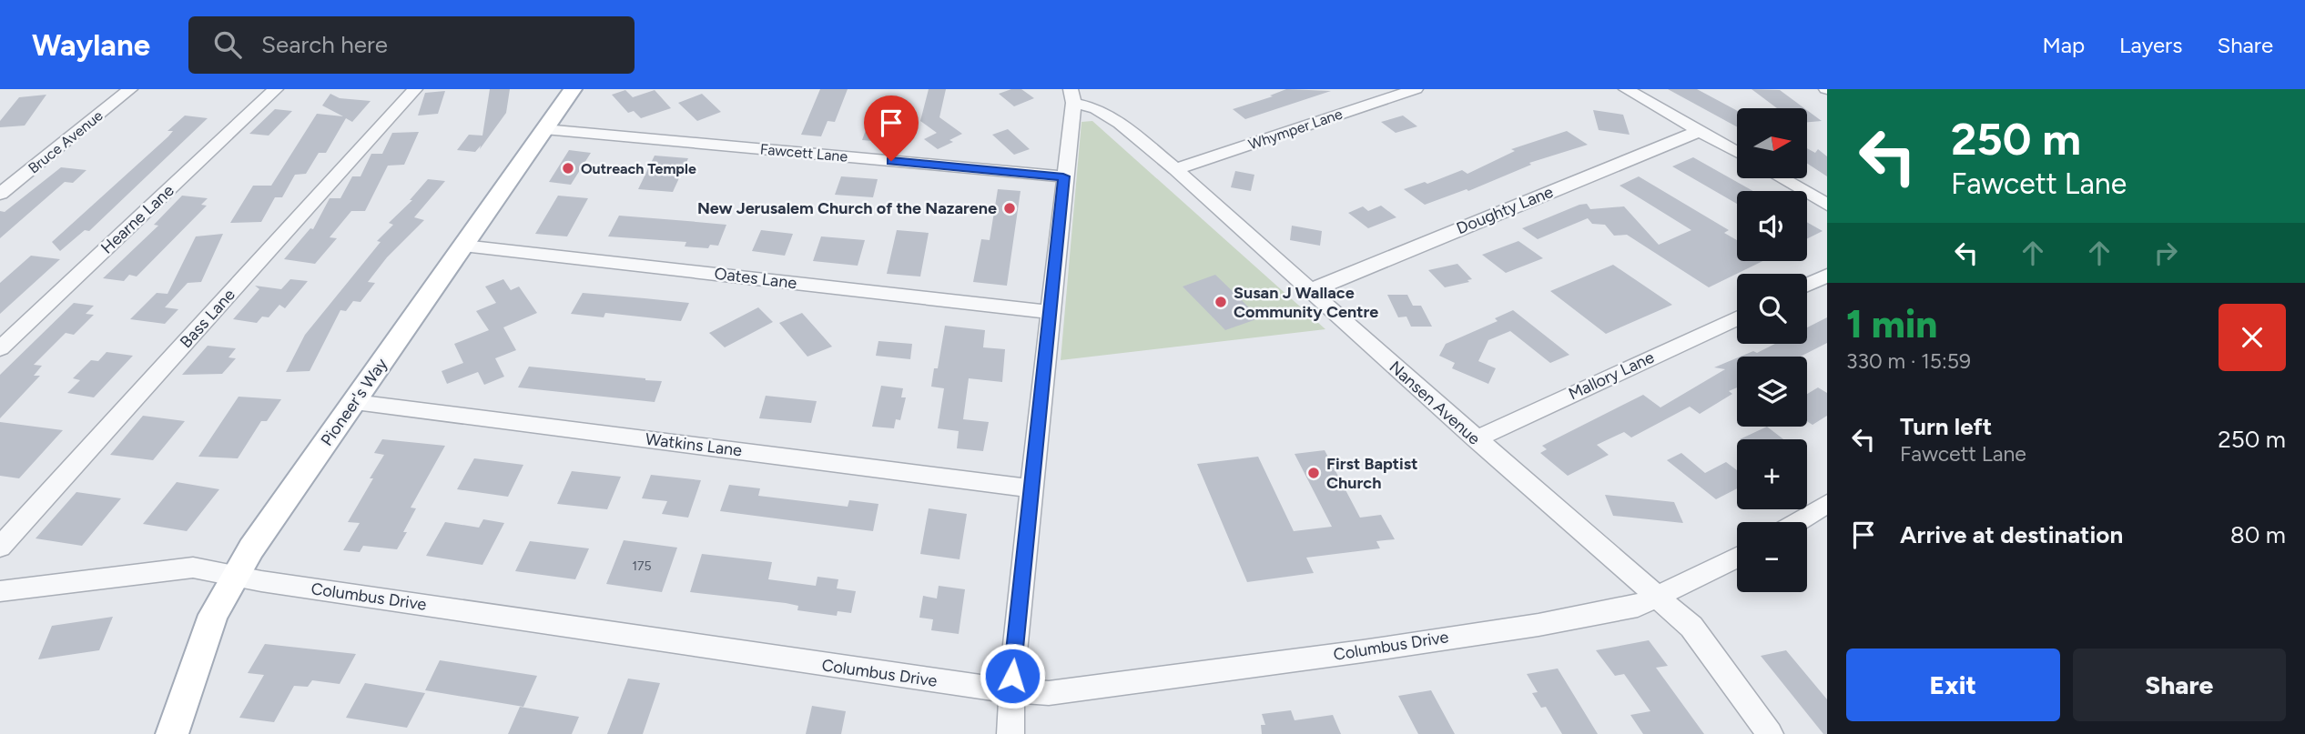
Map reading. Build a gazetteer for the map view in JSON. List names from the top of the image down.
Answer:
{
  "streets": {
    "main road": ["Pioneer's Way"],
    "street": [
      "Whymper Lane",
      "Bruce Avenue",
      "Fawcett Lane",
      "Doughty Lane",
      "Hearne Lane",
      "Oates Lane",
      "Bass Lane",
      "Mallory Lane",
      "Nansen Avenue",
      "Watkins Lane",
      "Columbus Drive"
    ]
  },
  "crossings": [
    ["Whymper Lane", "Nansen Avenue"],
    ["Fawcett Lane", "Pioneer's Way"],
    ["Doughty Lane", "Nansen Avenue"],
    ["Oates Lane", "Pioneer's Way"],
    ["Mallory Lane", "Nansen Avenue"],
    ["Pioneer's Way", "Watkins Lane"],
    ["Pioneer's Way", "Columbus Drive"],
    ["Nansen Avenue", "Columbus Drive"]
  ],
  "places": [
    "Outreach Temple",
    "New Jerusalem Church of the Nazarene",
    "Susan J Wallace Community Centre",
    "First Baptist Church"
  ],
  "house_numbers": ["175"],
  "north": "right",
  "page": {
    "header": "Waylane",
    "search": "Search here",
    "nav": ["Map", "Layers", "Share"],
    "turn": ["250 m", "Fawcett Lane"],
    "map_buttons": ["+", "−"],
    "heading": ["1 min", "330 m · 15:59"],
    "list": [
      {
        "name": "Turn left",
        "note": "Fawcett Lane",
        "value": "250 m"
      },
      {
        "name": "Arrive at destination",
        "value": "80 m"
      }
    ],
    "buttons": ["Exit", "Share"]
  }
}
